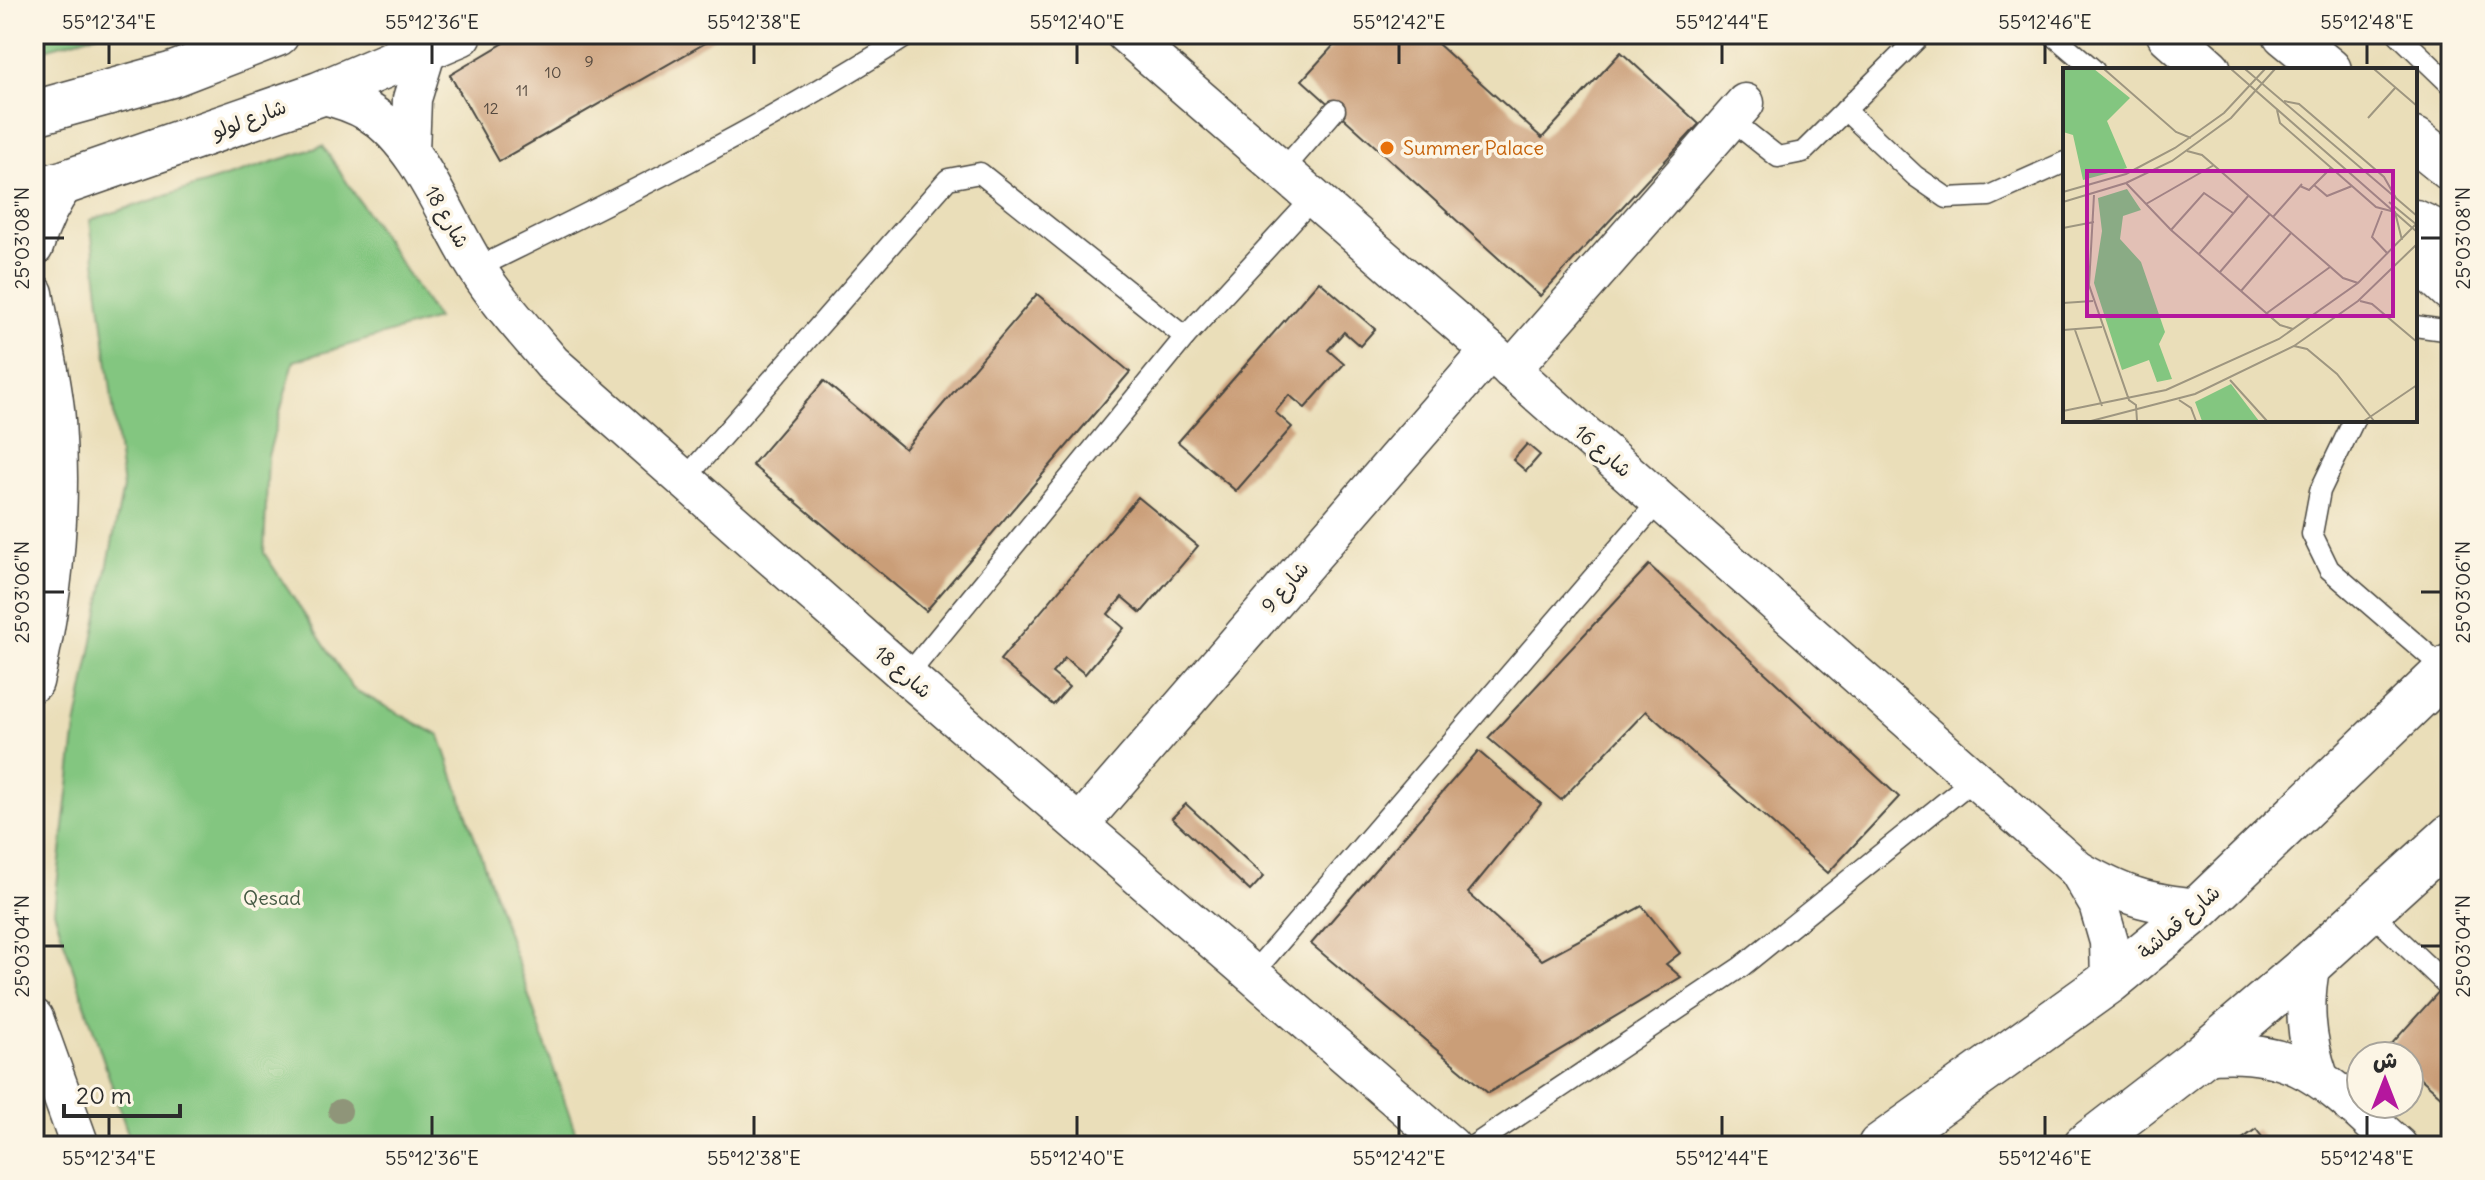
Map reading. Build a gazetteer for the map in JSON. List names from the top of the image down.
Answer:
{
  "streets": {
    "street": [
      "شارع لولو",
      "شارع 18",
      "شارع 16",
      "شارع 9",
      "شارع قماشة"
    ]
  },
  "crossings": [
    ["شارع لولو", "شارع 18"],
    ["شارع 18", "شارع 9"],
    ["شارع 16", "شارع 9"],
    ["شارع 16", "شارع قماشة"]
  ],
  "parks": ["Qesad"],
  "places": ["Summer Palace"],
  "house_numbers": [
    "9",
    "10",
    "11",
    "12"
  ],
  "scale_bar": "20 m",
  "north": "top",
  "coordinates": [
    "55°12'34\"E",
    "55°12'36\"E",
    "55°12'38\"E",
    "55°12'40\"E",
    "55°12'42\"E",
    "55°12'44\"E",
    "55°12'46\"E",
    "55°12'48\"E",
    "25°03'08\"N",
    "25°03'06\"N",
    "25°03'04\"N"
  ]
}
